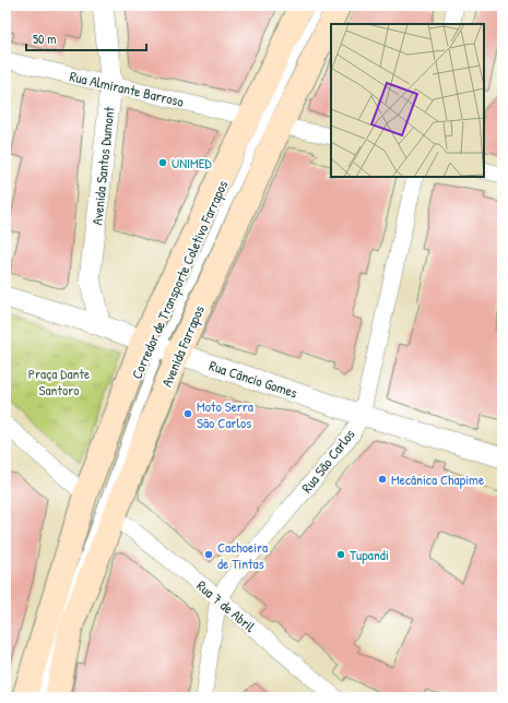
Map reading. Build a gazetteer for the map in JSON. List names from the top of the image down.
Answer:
{
  "streets": {
    "main road": ["Avenida Farrapos"],
    "street": [
      "Rua Almirante Barroso",
      "Avenida Santos Dumont",
      "Rua Câncio Gomes",
      "Rua São Carlos",
      "Rua 7 de Abril"
    ],
    "lane": ["Corredor de Transporte Coletivo Farrapos"]
  },
  "crossings": [
    ["Rua Almirante Barroso", "Avenida Santos Dumont"],
    ["Rua Almirante Barroso", "Avenida Farrapos"],
    ["Avenida Santos Dumont", "Rua Câncio Gomes"],
    ["Corredor de Transporte Coletivo Farrapos", "Avenida Farrapos"],
    ["Corredor de Transporte Coletivo Farrapos", "Rua Câncio Gomes"],
    ["Avenida Farrapos", "Rua Câncio Gomes"],
    ["Avenida Farrapos", "Rua 7 de Abril"],
    ["Rua Câncio Gomes", "Rua São Carlos"],
    ["Rua São Carlos", "Rua 7 de Abril"]
  ],
  "parks": ["Praça Dante Santoro"],
  "places": [
    "UNIMED",
    "Moto Serra São Carlos",
    "Mecânica Chapime",
    "Cachoeira de Tintas",
    "Tupandi"
  ],
  "scale_bar": "50 m"
}
